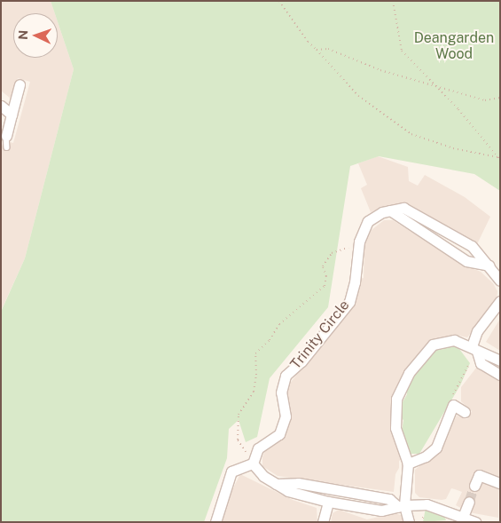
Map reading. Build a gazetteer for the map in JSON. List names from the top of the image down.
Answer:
{
  "streets": {
    "street": ["Trinity Circle"]
  },
  "parks": ["Deangarden Wood"],
  "north": "left"
}
